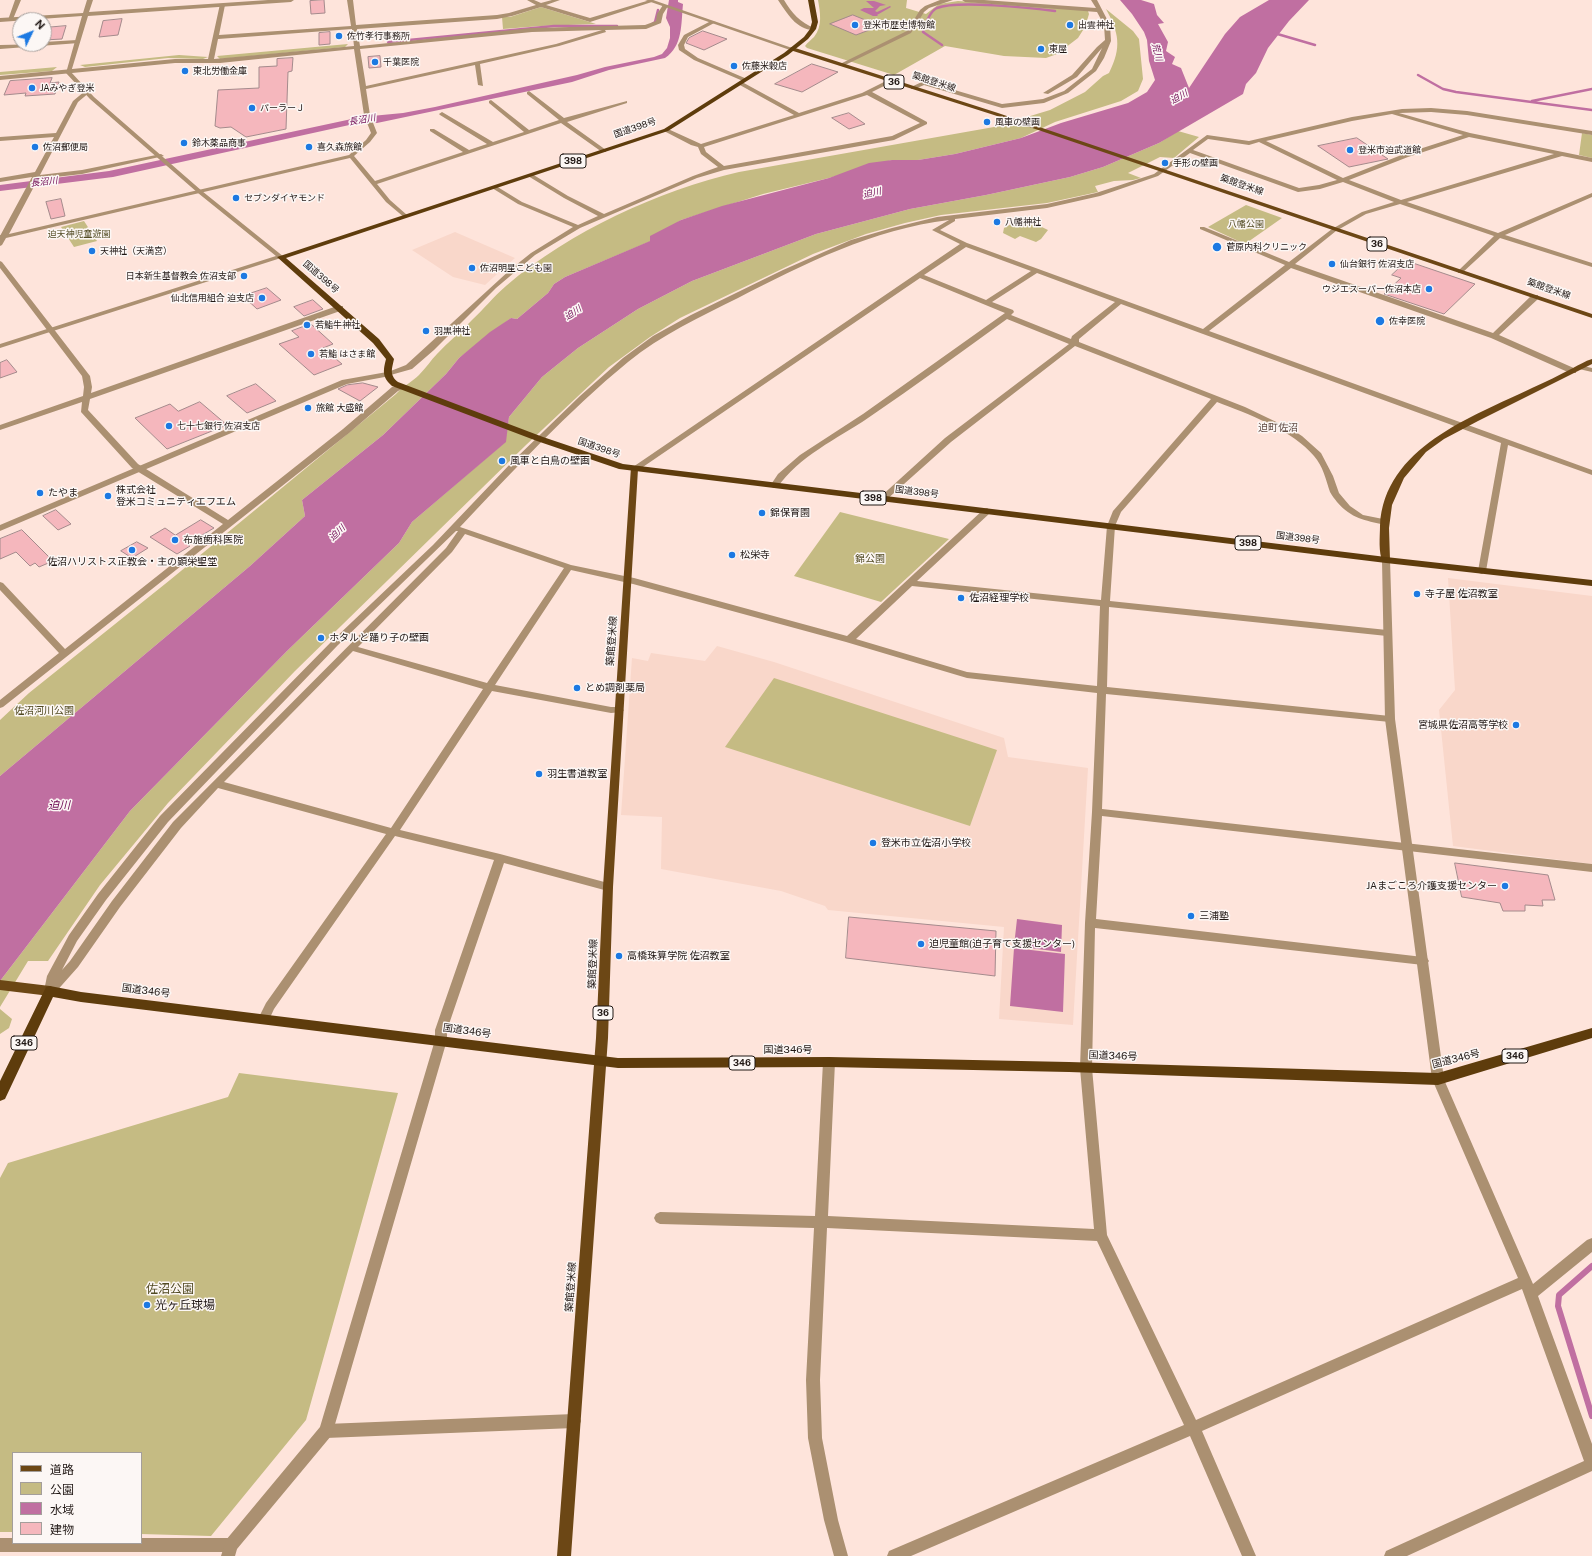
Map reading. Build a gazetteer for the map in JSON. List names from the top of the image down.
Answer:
{
  "streets": {
    "highway": [
      "国道398号",
      "398",
      "国道346号",
      "346"
    ],
    "main road": ["36", "築館登米線"]
  },
  "crossings": [
    ["築館登米線", "国道398号"],
    ["築館登米線", "国道346号"],
    ["国道346号", "346"]
  ],
  "districts": ["迫町佐沼"],
  "water": ["荒川", "迫川", "長沼川"],
  "parks": [
    "八幡公園",
    "迫天神児童遊園",
    "錦公園",
    "佐沼河川公園",
    "佐沼公園"
  ],
  "places": [
    "登米市歴史博物館",
    "出雲神社",
    "佐竹孝行事務所",
    "東屋",
    "千葉医院",
    "佐藤米穀店",
    "東北労働金庫",
    "JAみやぎ登米",
    "パーラーＪ",
    "風車の壁画",
    "鈴木薬品商事",
    "佐沼郵便局",
    "喜久森旅館",
    "登米市迫武道館",
    "手形の壁画",
    "セブンダイヤモンド",
    "八幡神社",
    "菅原内科クリニック",
    "天神社（天満宮）",
    "仙台銀行 佐沼支店",
    "佐沼明星こども園",
    "日本新生基督教会 佐沼支部",
    "ウジエスーパー佐沼本店",
    "仙北信用組合 迫支店",
    "佐幸医院",
    "若鮨牛神社",
    "羽黒神社",
    "若鮨 はさま館",
    "旅館 大盛館",
    "七十七銀行 佐沼支店",
    "風車と白鳥の壁画",
    "たやま",
    "株式会社 登米コミュニティエフエム",
    "錦保育園",
    "布施歯科医院",
    "佐沼ハリストス正教会・主の顕栄聖堂",
    "松栄寺",
    "寺子屋 佐沼教室",
    "佐沼経理学校",
    "ホタルと踊り子の壁画",
    "とめ調剤薬局",
    "宮城県佐沼高等学校",
    "羽生書道教室",
    "登米市立佐沼小学校",
    "JAまごころ介護支援センター",
    "三浦塾",
    "迫児童館(迫子育て支援センター)",
    "高橋珠算学院 佐沼教室",
    "光ヶ丘球場"
  ],
  "legend": [
    "道路",
    "公園",
    "水域",
    "建物"
  ],
  "north": "top right"
}
